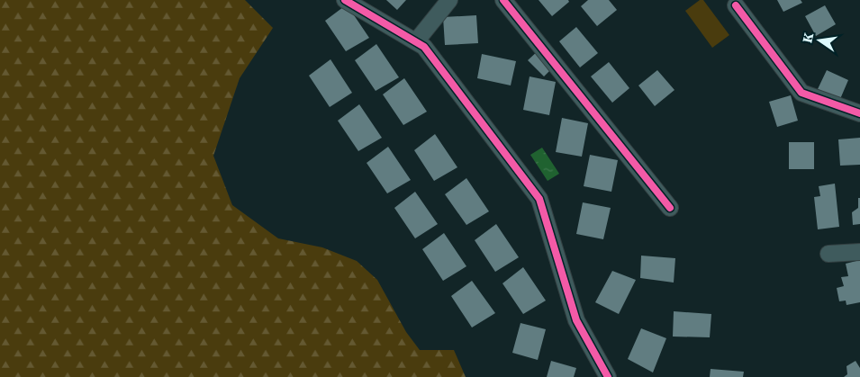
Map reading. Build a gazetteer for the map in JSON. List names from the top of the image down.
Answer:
{
  "north": "left"
}
